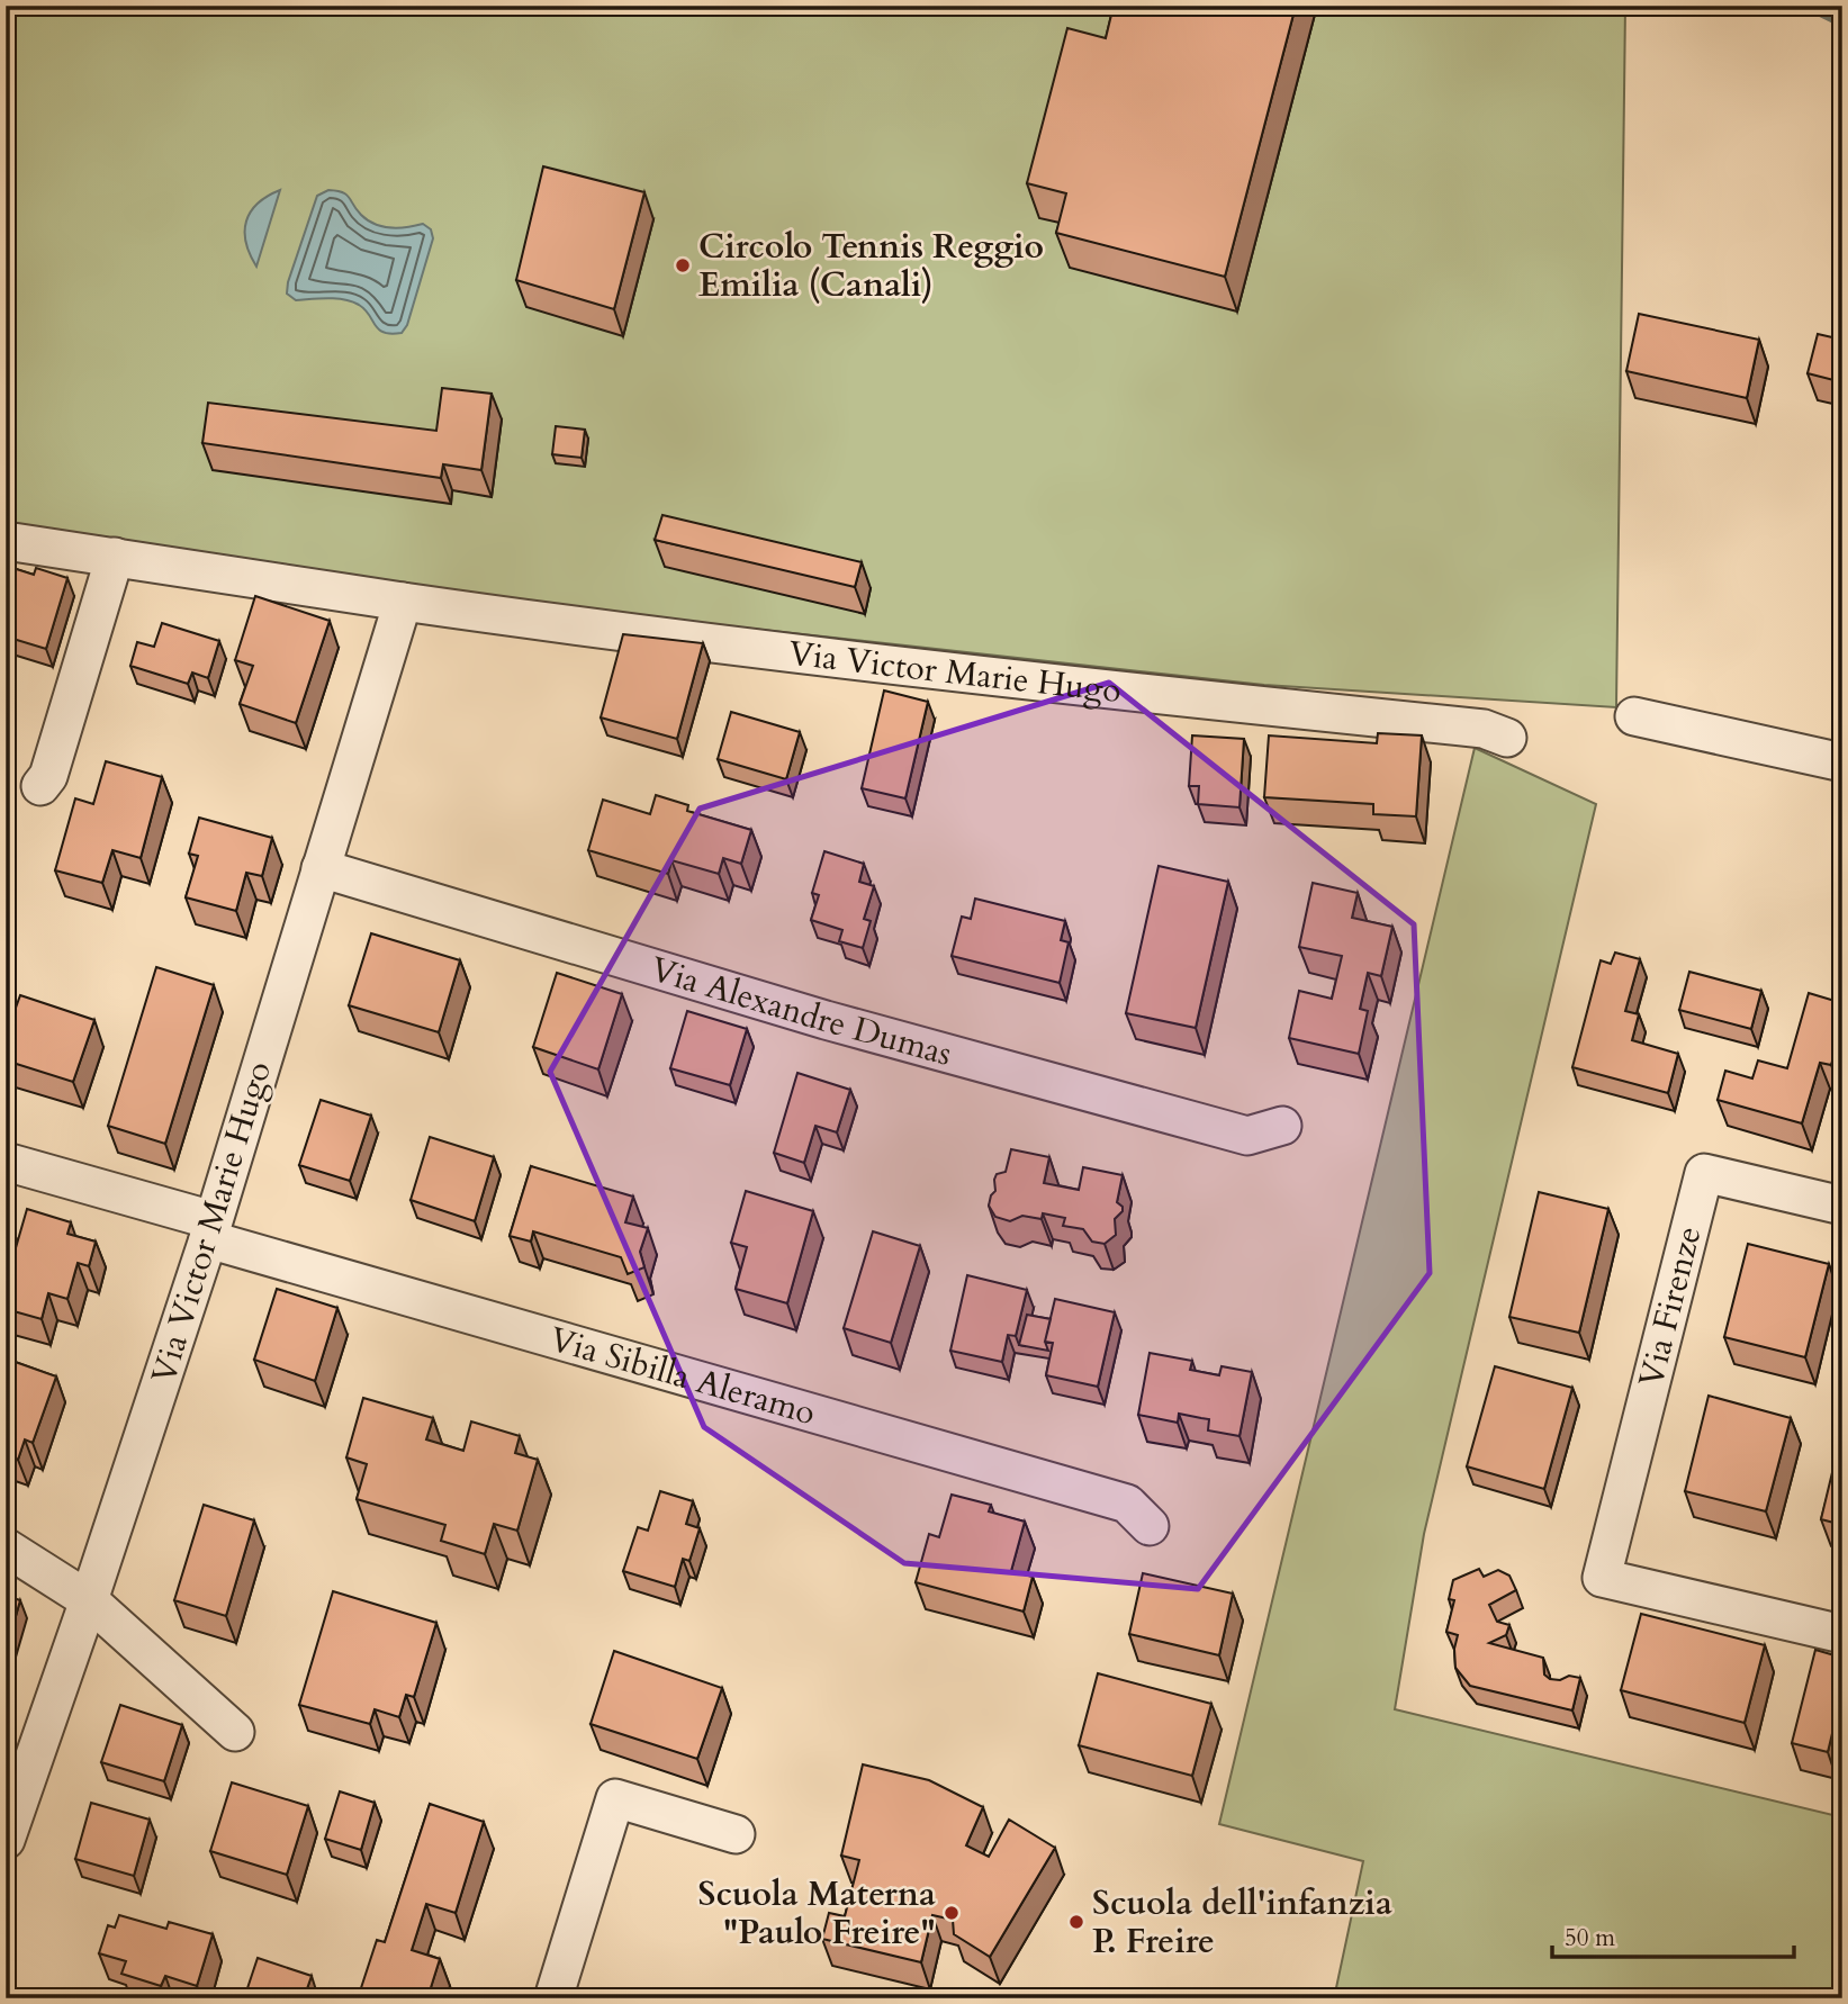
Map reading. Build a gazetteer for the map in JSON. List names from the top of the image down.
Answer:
{
  "streets": {
    "street": [
      "Via Victor Marie Hugo",
      "Via Alexandre Dumas",
      "Via Firenze",
      "Via Sibilla Aleramo"
    ]
  },
  "crossings": [
    ["Via Victor Marie Hugo", "Via Alexandre Dumas"],
    ["Via Victor Marie Hugo", "Via Sibilla Aleramo"]
  ],
  "places": ["Circolo Tennis Reggio Emilia (Canali)", "Scuola Materna \"Paulo Freire\"", "Scuola dell'infanzia P. Freire"],
  "scale_bar": "50 m"
}
